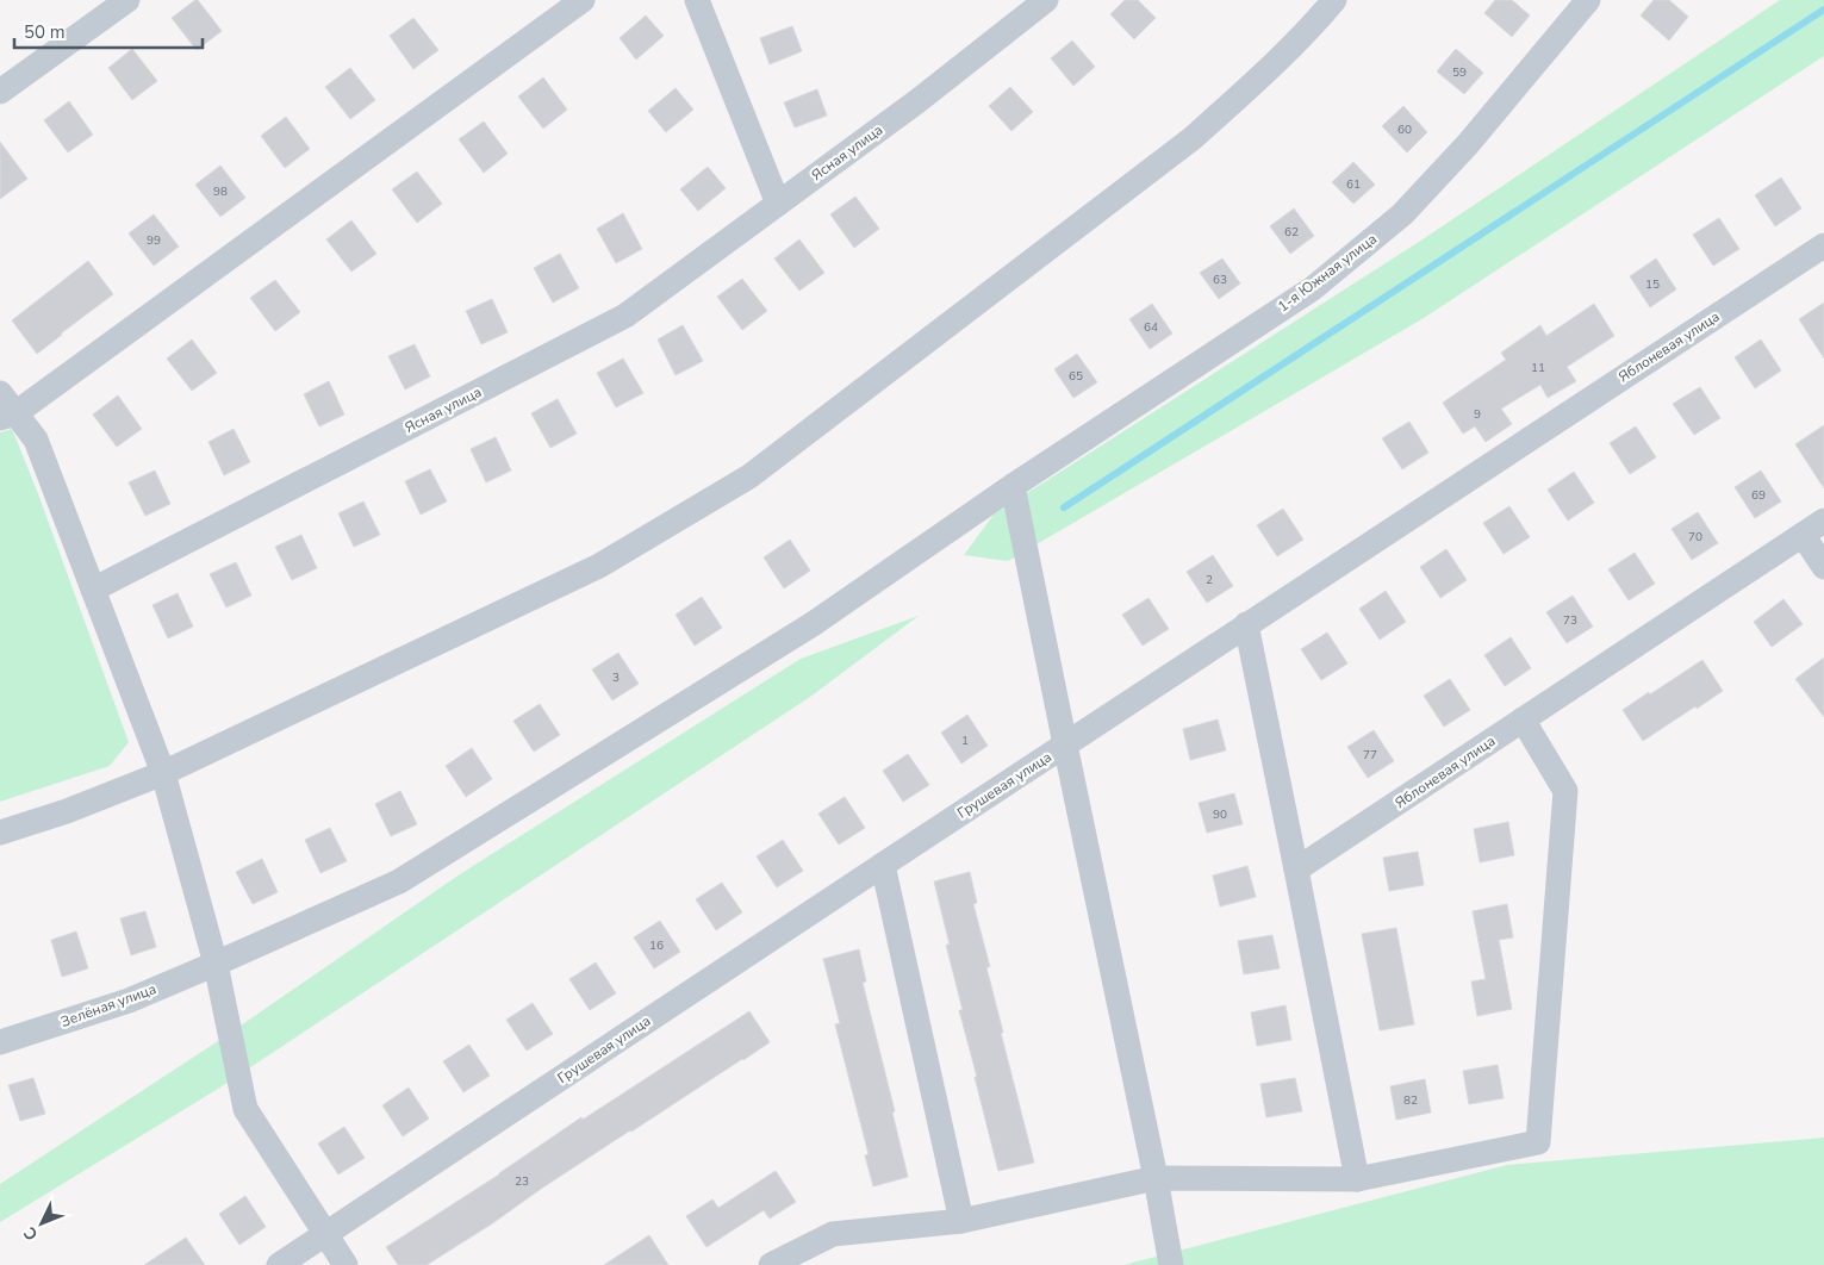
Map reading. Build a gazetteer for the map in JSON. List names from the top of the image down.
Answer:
{
  "streets": {
    "street": [
      "Ясная улица",
      "1-я Южная улица",
      "Яблоневая улица",
      "Грушевая улица",
      "Зелёная улица"
    ]
  },
  "crossings": [
    ["1-я Южная улица", "Зелёная улица"],
    ["Яблоневая улица", "Грушевая улица"]
  ],
  "house_numbers": [
    "59",
    "60",
    "61",
    "98",
    "62",
    "99",
    "63",
    "15",
    "64",
    "11",
    "65",
    "9",
    "69",
    "70",
    "2",
    "73",
    "3",
    "1",
    "77",
    "90",
    "16",
    "82",
    "23"
  ],
  "scale_bar": "50 m",
  "north": "bottom left"
}
